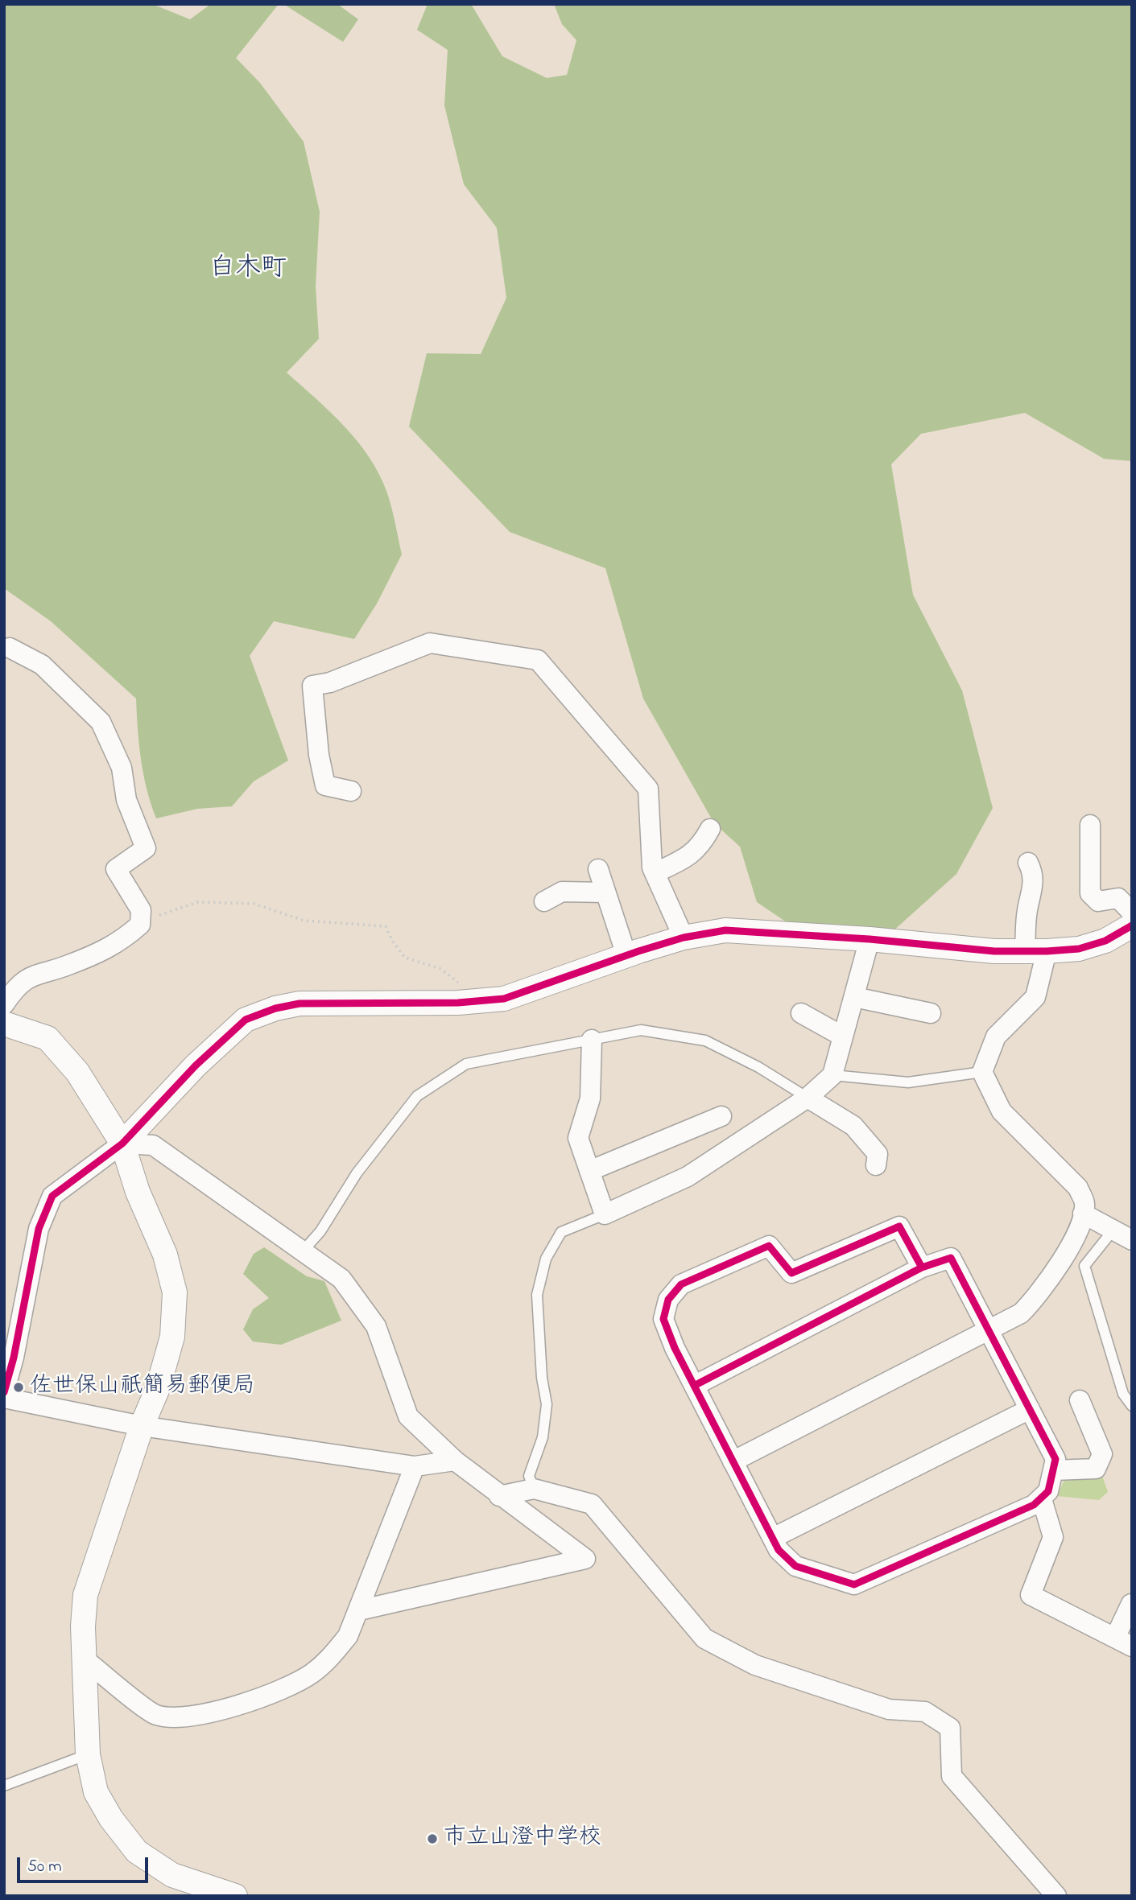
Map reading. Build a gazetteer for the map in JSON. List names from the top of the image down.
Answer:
{
  "districts": ["白木町"],
  "places": ["佐世保山祇簡易郵便局", "市立山澄中学校"],
  "scale_bar": "50 m"
}
